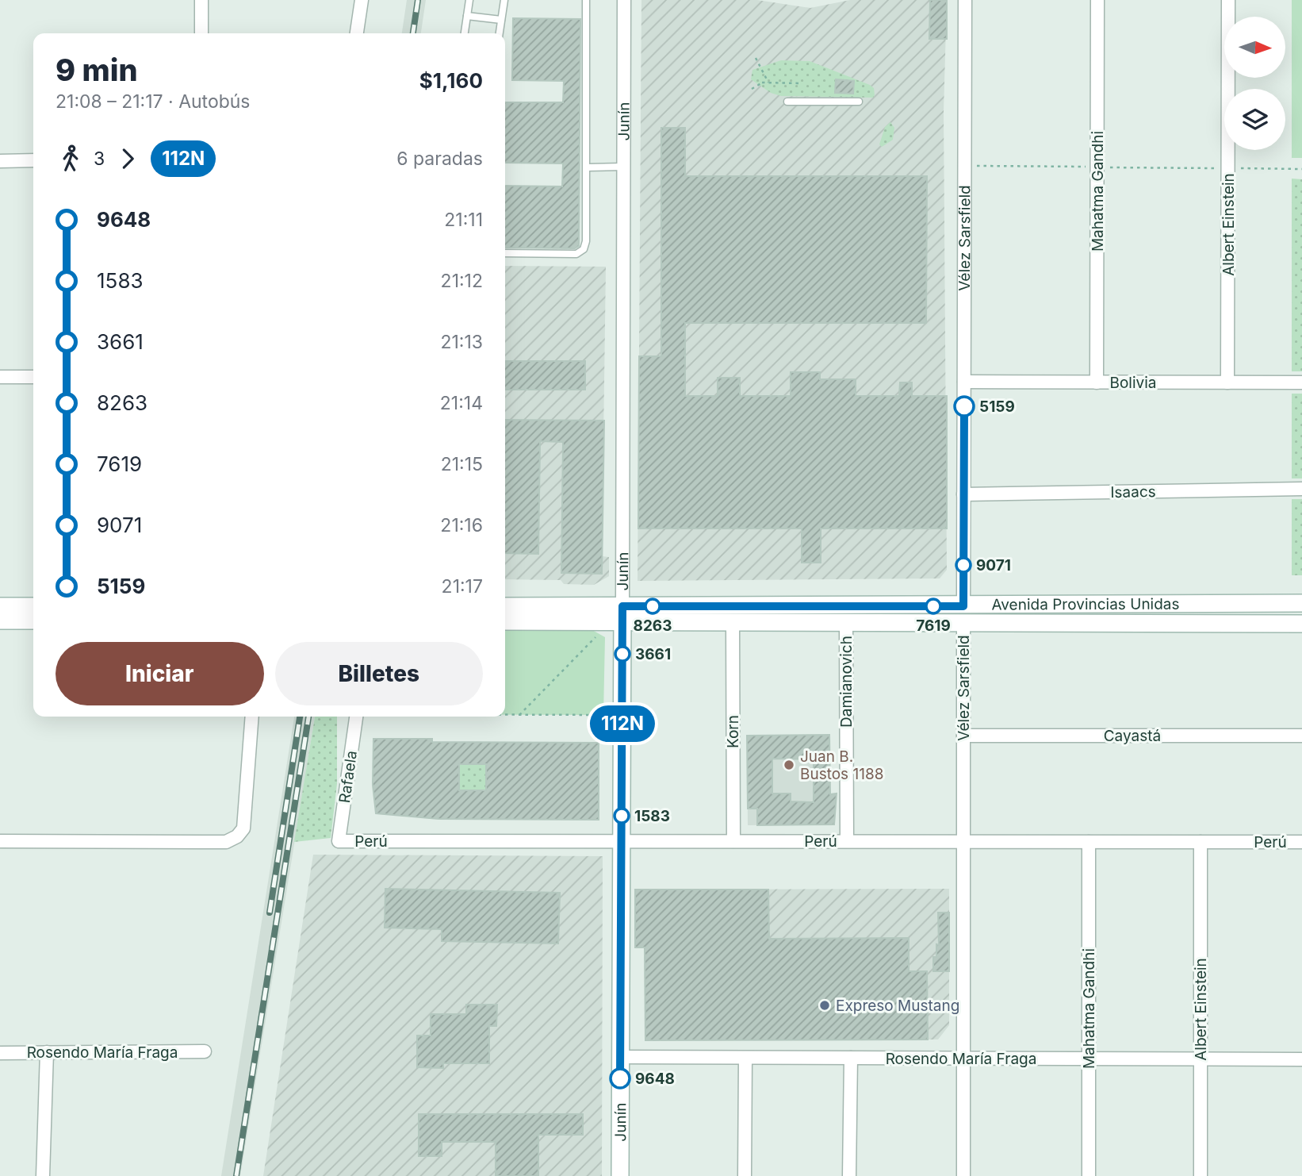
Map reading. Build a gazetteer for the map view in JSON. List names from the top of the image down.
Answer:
{
  "streets": {
    "main road": ["Junín", "Avenida Provincias Unidas"],
    "street": [
      "Mahatma Gandhi",
      "Albert Einstein",
      "Vélez Sarsfield",
      "Bolivia",
      "Isaacs",
      "Damianovich",
      "Korn",
      "Cayastá",
      "Rafaela",
      "Perú",
      "Rosendo María Fraga"
    ]
  },
  "crossings": [
    ["Junín", "Avenida Provincias Unidas"],
    ["Junín", "Perú"],
    ["Junín", "Rosendo María Fraga"],
    ["Mahatma Gandhi", "Bolivia"],
    ["Mahatma Gandhi", "Perú"],
    ["Mahatma Gandhi", "Rosendo María Fraga"],
    ["Albert Einstein", "Bolivia"],
    ["Albert Einstein", "Perú"],
    ["Albert Einstein", "Rosendo María Fraga"],
    ["Vélez Sarsfield", "Bolivia"],
    ["Vélez Sarsfield", "Isaacs"],
    ["Vélez Sarsfield", "Avenida Provincias Unidas"],
    ["Vélez Sarsfield", "Cayastá"],
    ["Vélez Sarsfield", "Perú"],
    ["Vélez Sarsfield", "Rosendo María Fraga"],
    ["Avenida Provincias Unidas", "Damianovich"],
    ["Avenida Provincias Unidas", "Korn"],
    ["Damianovich", "Perú"],
    ["Korn", "Perú"],
    ["Rafaela", "Perú"]
  ],
  "places": [
    "5159",
    "9071",
    "8263",
    "7619",
    "3661",
    "Juan B. Bustos 1188",
    "1583",
    "Expreso Mustang",
    "9648"
  ],
  "lines": ["bus line 112N"],
  "north": "right",
  "page": {
    "on_map": "112N",
    "heading": ["9 min", "21:08 – 21:17 · Autobús", "$1,160"],
    "legs": ["3", "112N", "6 paradas"],
    "list": [
      {
        "name": "9648",
        "value": "21:11"
      },
      {
        "name": "1583",
        "value": "21:12"
      },
      {
        "name": "3661",
        "value": "21:13"
      },
      {
        "name": "8263",
        "value": "21:14"
      },
      {
        "name": "7619",
        "value": "21:15"
      },
      {
        "name": "9071",
        "value": "21:16"
      },
      {
        "name": "5159",
        "value": "21:17"
      }
    ],
    "buttons": ["Iniciar", "Billetes"]
  }
}
